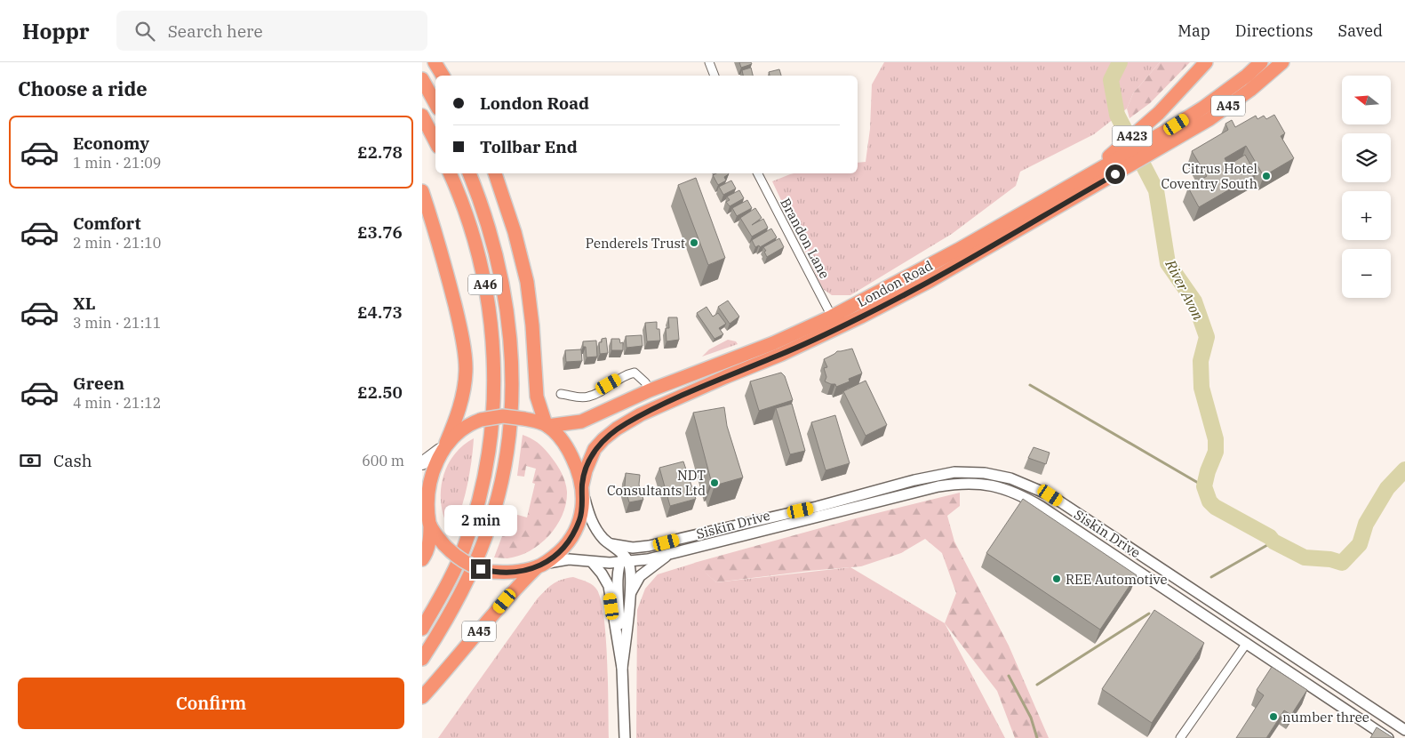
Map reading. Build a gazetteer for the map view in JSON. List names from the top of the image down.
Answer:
{
  "streets": {
    "highway": [
      "A45",
      "A423",
      "London Road",
      "A46"
    ],
    "street": ["Brandon Lane", "Siskin Drive"]
  },
  "crossings": [
    ["A45", "London Road"],
    ["A45", "Siskin Drive"],
    ["A423", "London Road"],
    ["Brandon Lane", "London Road"],
    ["London Road", "Siskin Drive"]
  ],
  "water": ["River Avon"],
  "places": [
    "Citrus Hotel Coventry South",
    "Penderels Trust",
    "NDT Consultants Ltd",
    "REE Automotive",
    "number three"
  ],
  "north": "left",
  "page": {
    "header": "Hoppr",
    "search": "Search here",
    "nav": ["Map", "Directions", "Saved"],
    "heading": "Choose a ride",
    "map_buttons": ["+", "−"],
    "banner": ["London Road", "Tollbar End"],
    "list": [
      {
        "name": "Economy",
        "note": "1 min · 21:09",
        "value": "£2.78"
      },
      {
        "name": "Comfort",
        "note": "2 min · 21:10",
        "value": "£3.76"
      },
      {
        "name": "XL",
        "note": "3 min · 21:11",
        "value": "£4.73"
      },
      {
        "name": "Green",
        "note": "4 min · 21:12",
        "value": "£2.50"
      }
    ],
    "pay": ["Cash", "600 m"],
    "bubble": "2 min",
    "buttons": "Confirm"
  }
}
